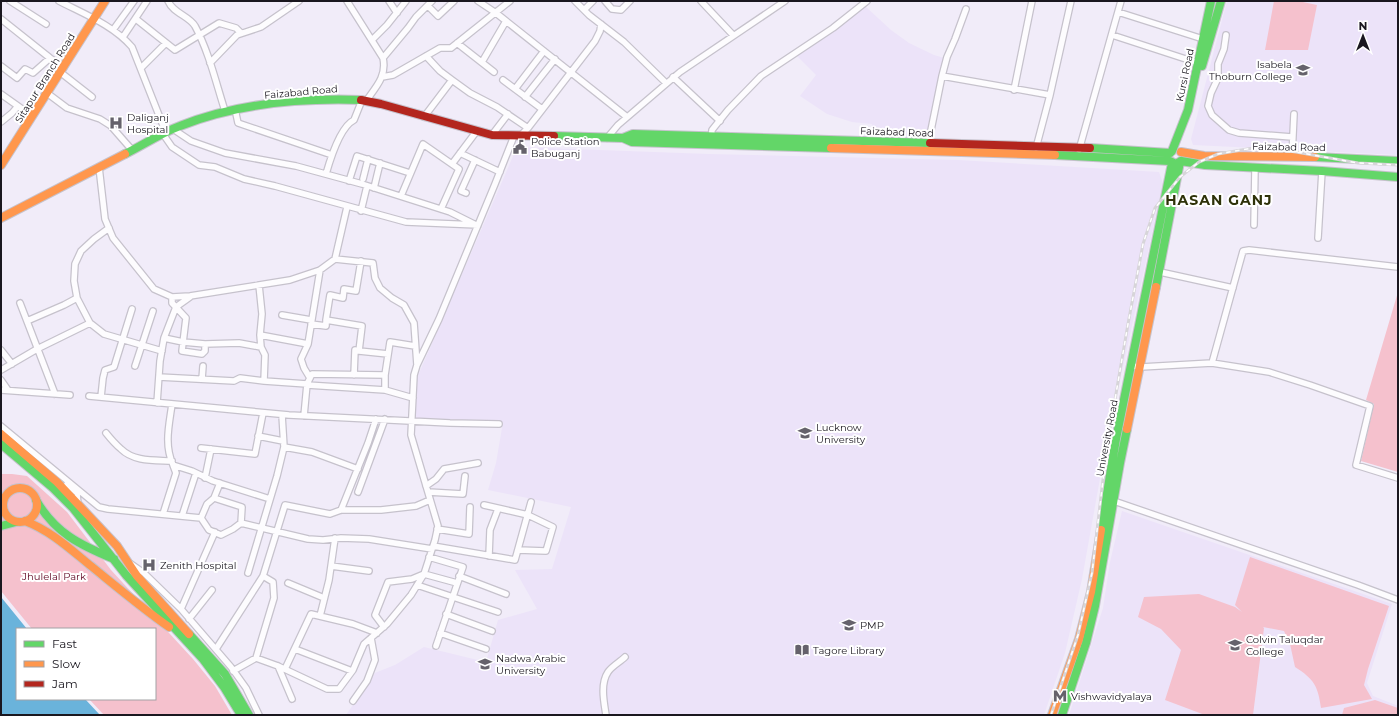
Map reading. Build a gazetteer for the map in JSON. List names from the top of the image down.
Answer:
{
  "streets": {
    "main road": [
      "Kursi Road",
      "Sitapur Branch Road",
      "Faizabad Road",
      "University Road"
    ]
  },
  "crossings": [
    ["Kursi Road", "Faizabad Road"],
    ["Kursi Road", "University Road"],
    ["Faizabad Road", "University Road"]
  ],
  "districts": ["HASAN GANJ"],
  "parks": ["Jhulelal Park"],
  "places": {
    "school or university": [
      "Isabela Thoburn College",
      "Lucknow University",
      "PMP",
      "Colvin Taluqdar College",
      "Nadwa Arabic University"
    ],
    "hospital": ["Daliganj Hospital", "Zenith Hospital"],
    "public building": ["Police Station Babuganj"],
    "library": ["Tagore Library"],
    "metro station": ["Vishwavidyalaya"]
  },
  "legend": ["Fast", "Slow", "Jam"],
  "north": "top"
}
